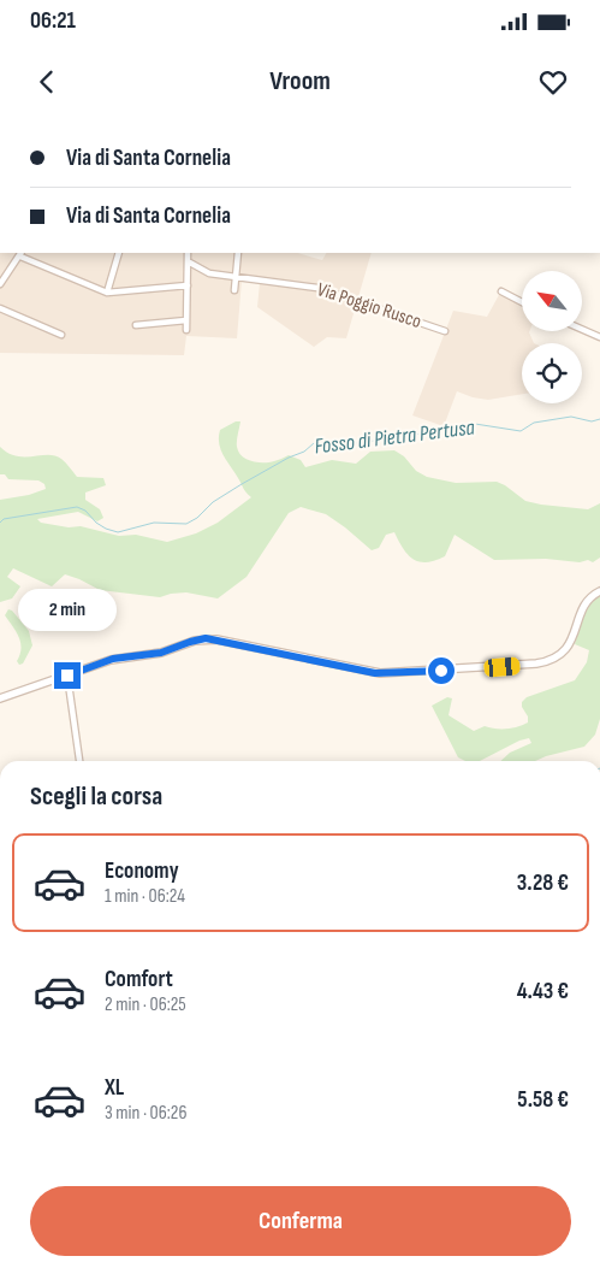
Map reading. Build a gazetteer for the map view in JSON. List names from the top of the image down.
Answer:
{
  "streets": {
    "street": ["Via Poggio Rusco"]
  },
  "water": ["Fosso di Pietra Pertusa"],
  "north": "top left",
  "page": {
    "status": "06:21",
    "header": "Vroom",
    "banner": ["Via di Santa Cornelia", "Via di Santa Cornelia"],
    "bubble": "2 min",
    "heading": "Scegli la corsa",
    "list": [
      {
        "name": "Economy",
        "note": "1 min · 06:24",
        "value": "3.28 €"
      },
      {
        "name": "Comfort",
        "note": "2 min · 06:25",
        "value": "4.43 €"
      },
      {
        "name": "XL",
        "note": "3 min · 06:26",
        "value": "5.58 €"
      }
    ],
    "buttons": "Conferma"
  }
}
